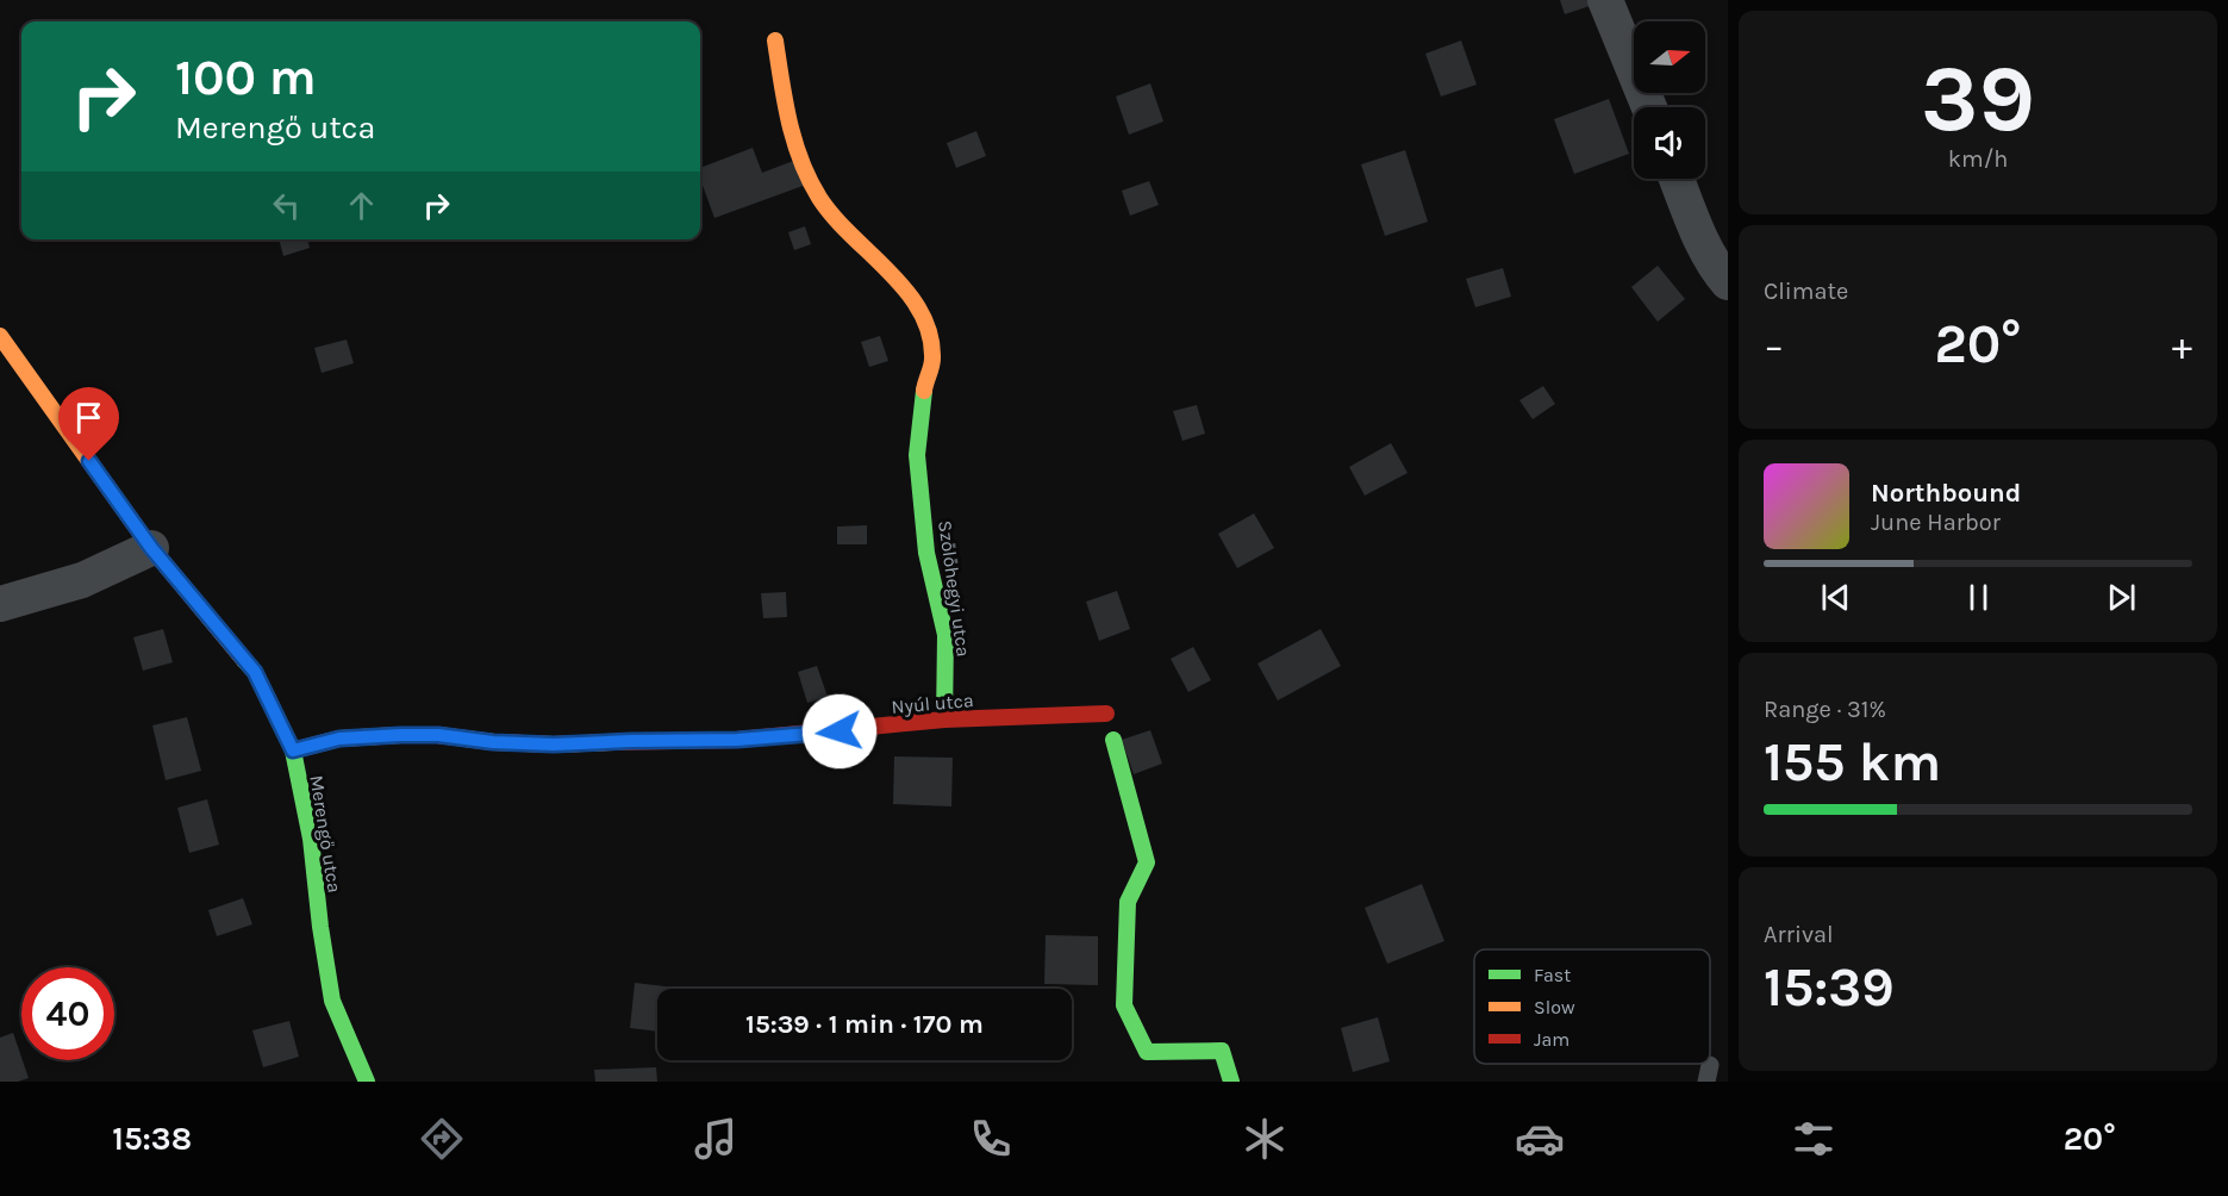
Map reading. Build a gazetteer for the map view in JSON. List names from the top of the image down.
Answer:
{
  "streets": {
    "street": ["Szőlőhegyi utca", "Nyúl utca", "Merengő utca"]
  },
  "crossings": [
    ["Szőlőhegyi utca", "Nyúl utca"],
    ["Nyúl utca", "Merengő utca"]
  ],
  "legend": ["Fast", "Slow", "Jam"],
  "north": "right",
  "page": {
    "tile": [
      ["39", "km/h"],
      "Climate",
      ["Range · 31%", "155 km"],
      ["Arrival", "15:39"]
    ],
    "turn": ["100 m", "Merengő utca"],
    "heat": ["−", "20°", "+"],
    "song": ["Northbound", "June Harbor"],
    "limit": "40",
    "trip": "15:39 · 1 min · 170 m",
    "tabs": ["15:38", "20°"]
  }
}
